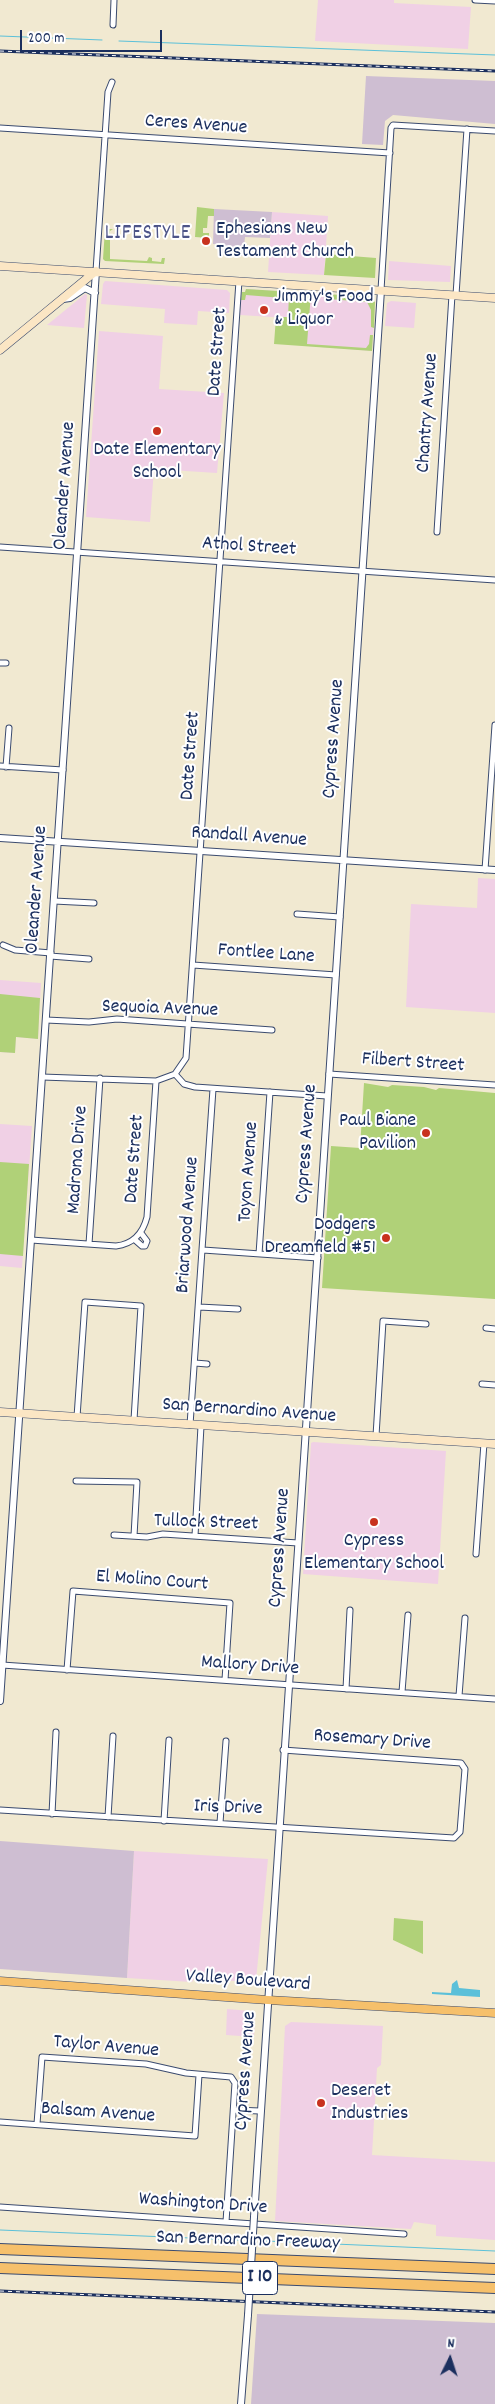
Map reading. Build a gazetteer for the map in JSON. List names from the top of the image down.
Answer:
{
  "streets": {
    "highway": ["San Bernardino Freeway", "I 10"],
    "main road": ["San Bernardino Avenue", "Valley Boulevard"],
    "street": [
      "Ceres Avenue",
      "Date Street",
      "Chantry Avenue",
      "Oleander Avenue",
      "Athol Street",
      "Cypress Avenue",
      "Randall Avenue",
      "Fontlee Lane",
      "Sequoia Avenue",
      "Filbert Street",
      "Madrona Drive",
      "Toyon Avenue",
      "Briarwood Avenue",
      "Tullock Street",
      "El Molino Court",
      "Mallory Drive",
      "Rosemary Drive",
      "Iris Drive",
      "Taylor Avenue",
      "Balsam Avenue",
      "Washington Drive"
    ]
  },
  "crossings": [
    ["Ceres Avenue", "Oleander Avenue"],
    ["Ceres Avenue", "Cypress Avenue"],
    ["Date Street", "Athol Street"],
    ["Date Street", "Randall Avenue"],
    ["Date Street", "Fontlee Lane"],
    ["Date Street", "Sequoia Avenue"],
    ["Chantry Avenue", "Cypress Avenue"],
    ["Oleander Avenue", "Athol Street"],
    ["Oleander Avenue", "Randall Avenue"],
    ["Oleander Avenue", "Sequoia Avenue"],
    ["Oleander Avenue", "San Bernardino Avenue"],
    ["Oleander Avenue", "Mallory Drive"],
    ["Athol Street", "Cypress Avenue"],
    ["Cypress Avenue", "Randall Avenue"],
    ["Cypress Avenue", "Fontlee Lane"],
    ["Cypress Avenue", "Filbert Street"],
    ["Cypress Avenue", "San Bernardino Avenue"],
    ["Cypress Avenue", "Tullock Street"],
    ["Cypress Avenue", "Mallory Drive"],
    ["Cypress Avenue", "Rosemary Drive"],
    ["Cypress Avenue", "Iris Drive"],
    ["Cypress Avenue", "Valley Boulevard"],
    ["Briarwood Avenue", "San Bernardino Avenue"],
    ["El Molino Court", "Mallory Drive"],
    ["Rosemary Drive", "Iris Drive"],
    ["Taylor Avenue", "Balsam Avenue"]
  ],
  "districts": ["LIFESTYLE"],
  "places": [
    "Ephesians New Testament Church",
    "Jimmy's Food & Liquor",
    "Date Elementary School",
    "Paul Biane Pavilion",
    "Dodgers Dreamfield #51",
    "Cypress Elementary School",
    "Deseret Industries"
  ],
  "scale_bar": "200 m",
  "north": "top"
}
